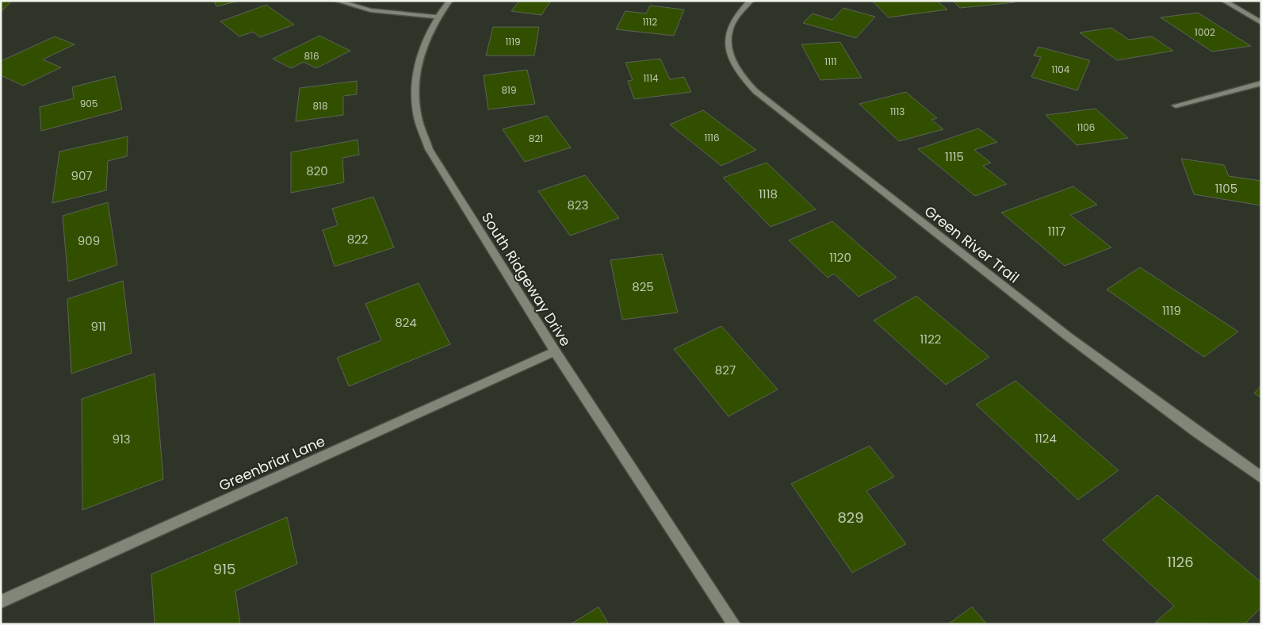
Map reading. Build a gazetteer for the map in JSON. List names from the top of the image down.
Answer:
{
  "streets": {
    "street": ["Green River Trail", "South Ridgeway Drive", "Greenbriar Lane"]
  },
  "crossings": [
    ["South Ridgeway Drive", "Greenbriar Lane"]
  ],
  "house_numbers": [
    "1112",
    "1002",
    "1119",
    "816",
    "1111",
    "1104",
    "1114",
    "819",
    "905",
    "818",
    "1113",
    "1106",
    "1116",
    "821",
    "1115",
    "820",
    "907",
    "1105",
    "1118",
    "823",
    "1117",
    "822",
    "909",
    "1120",
    "825",
    "1119",
    "824",
    "911",
    "1122",
    "827",
    "1124",
    "913",
    "829",
    "1126",
    "915"
  ]
}
